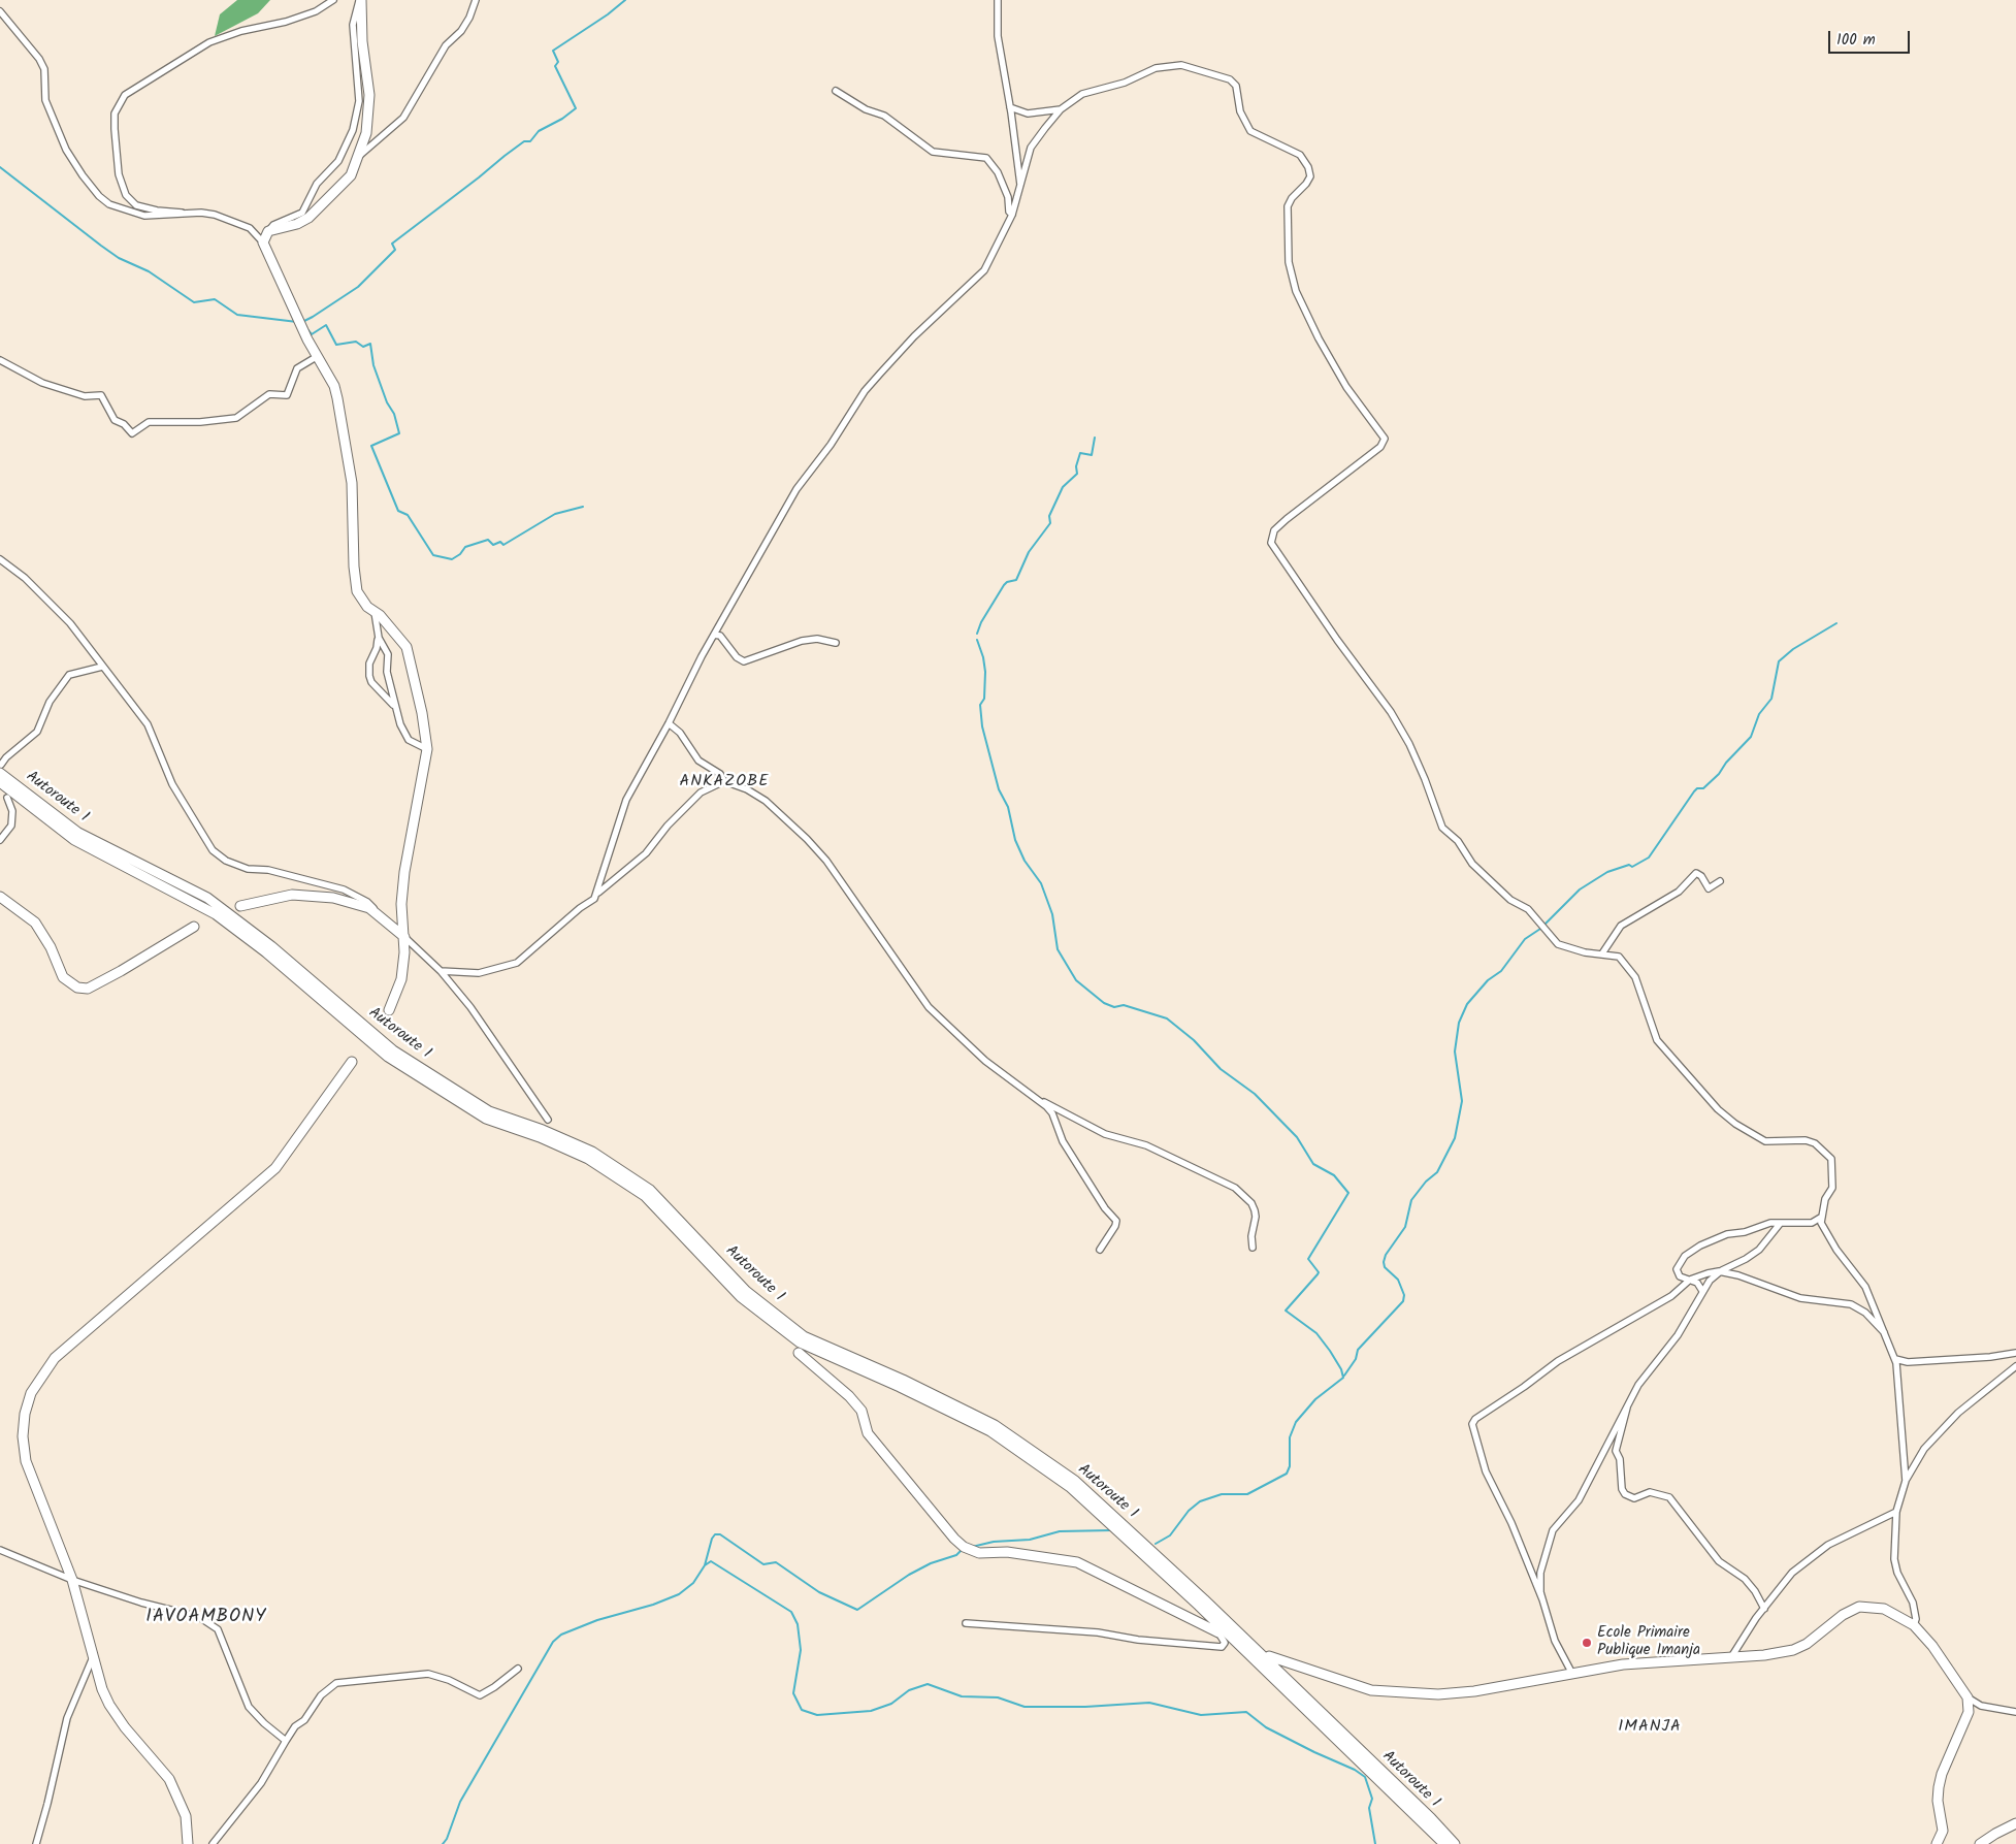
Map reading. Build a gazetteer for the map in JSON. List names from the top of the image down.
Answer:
{
  "streets": {
    "street": ["Autoroute 1"]
  },
  "districts": ["ANKAZOBE", "IAVOAMBONY", "IMANJA"],
  "places": ["Ecole Primaire Publique Imanja"],
  "scale_bar": "100 m"
}
